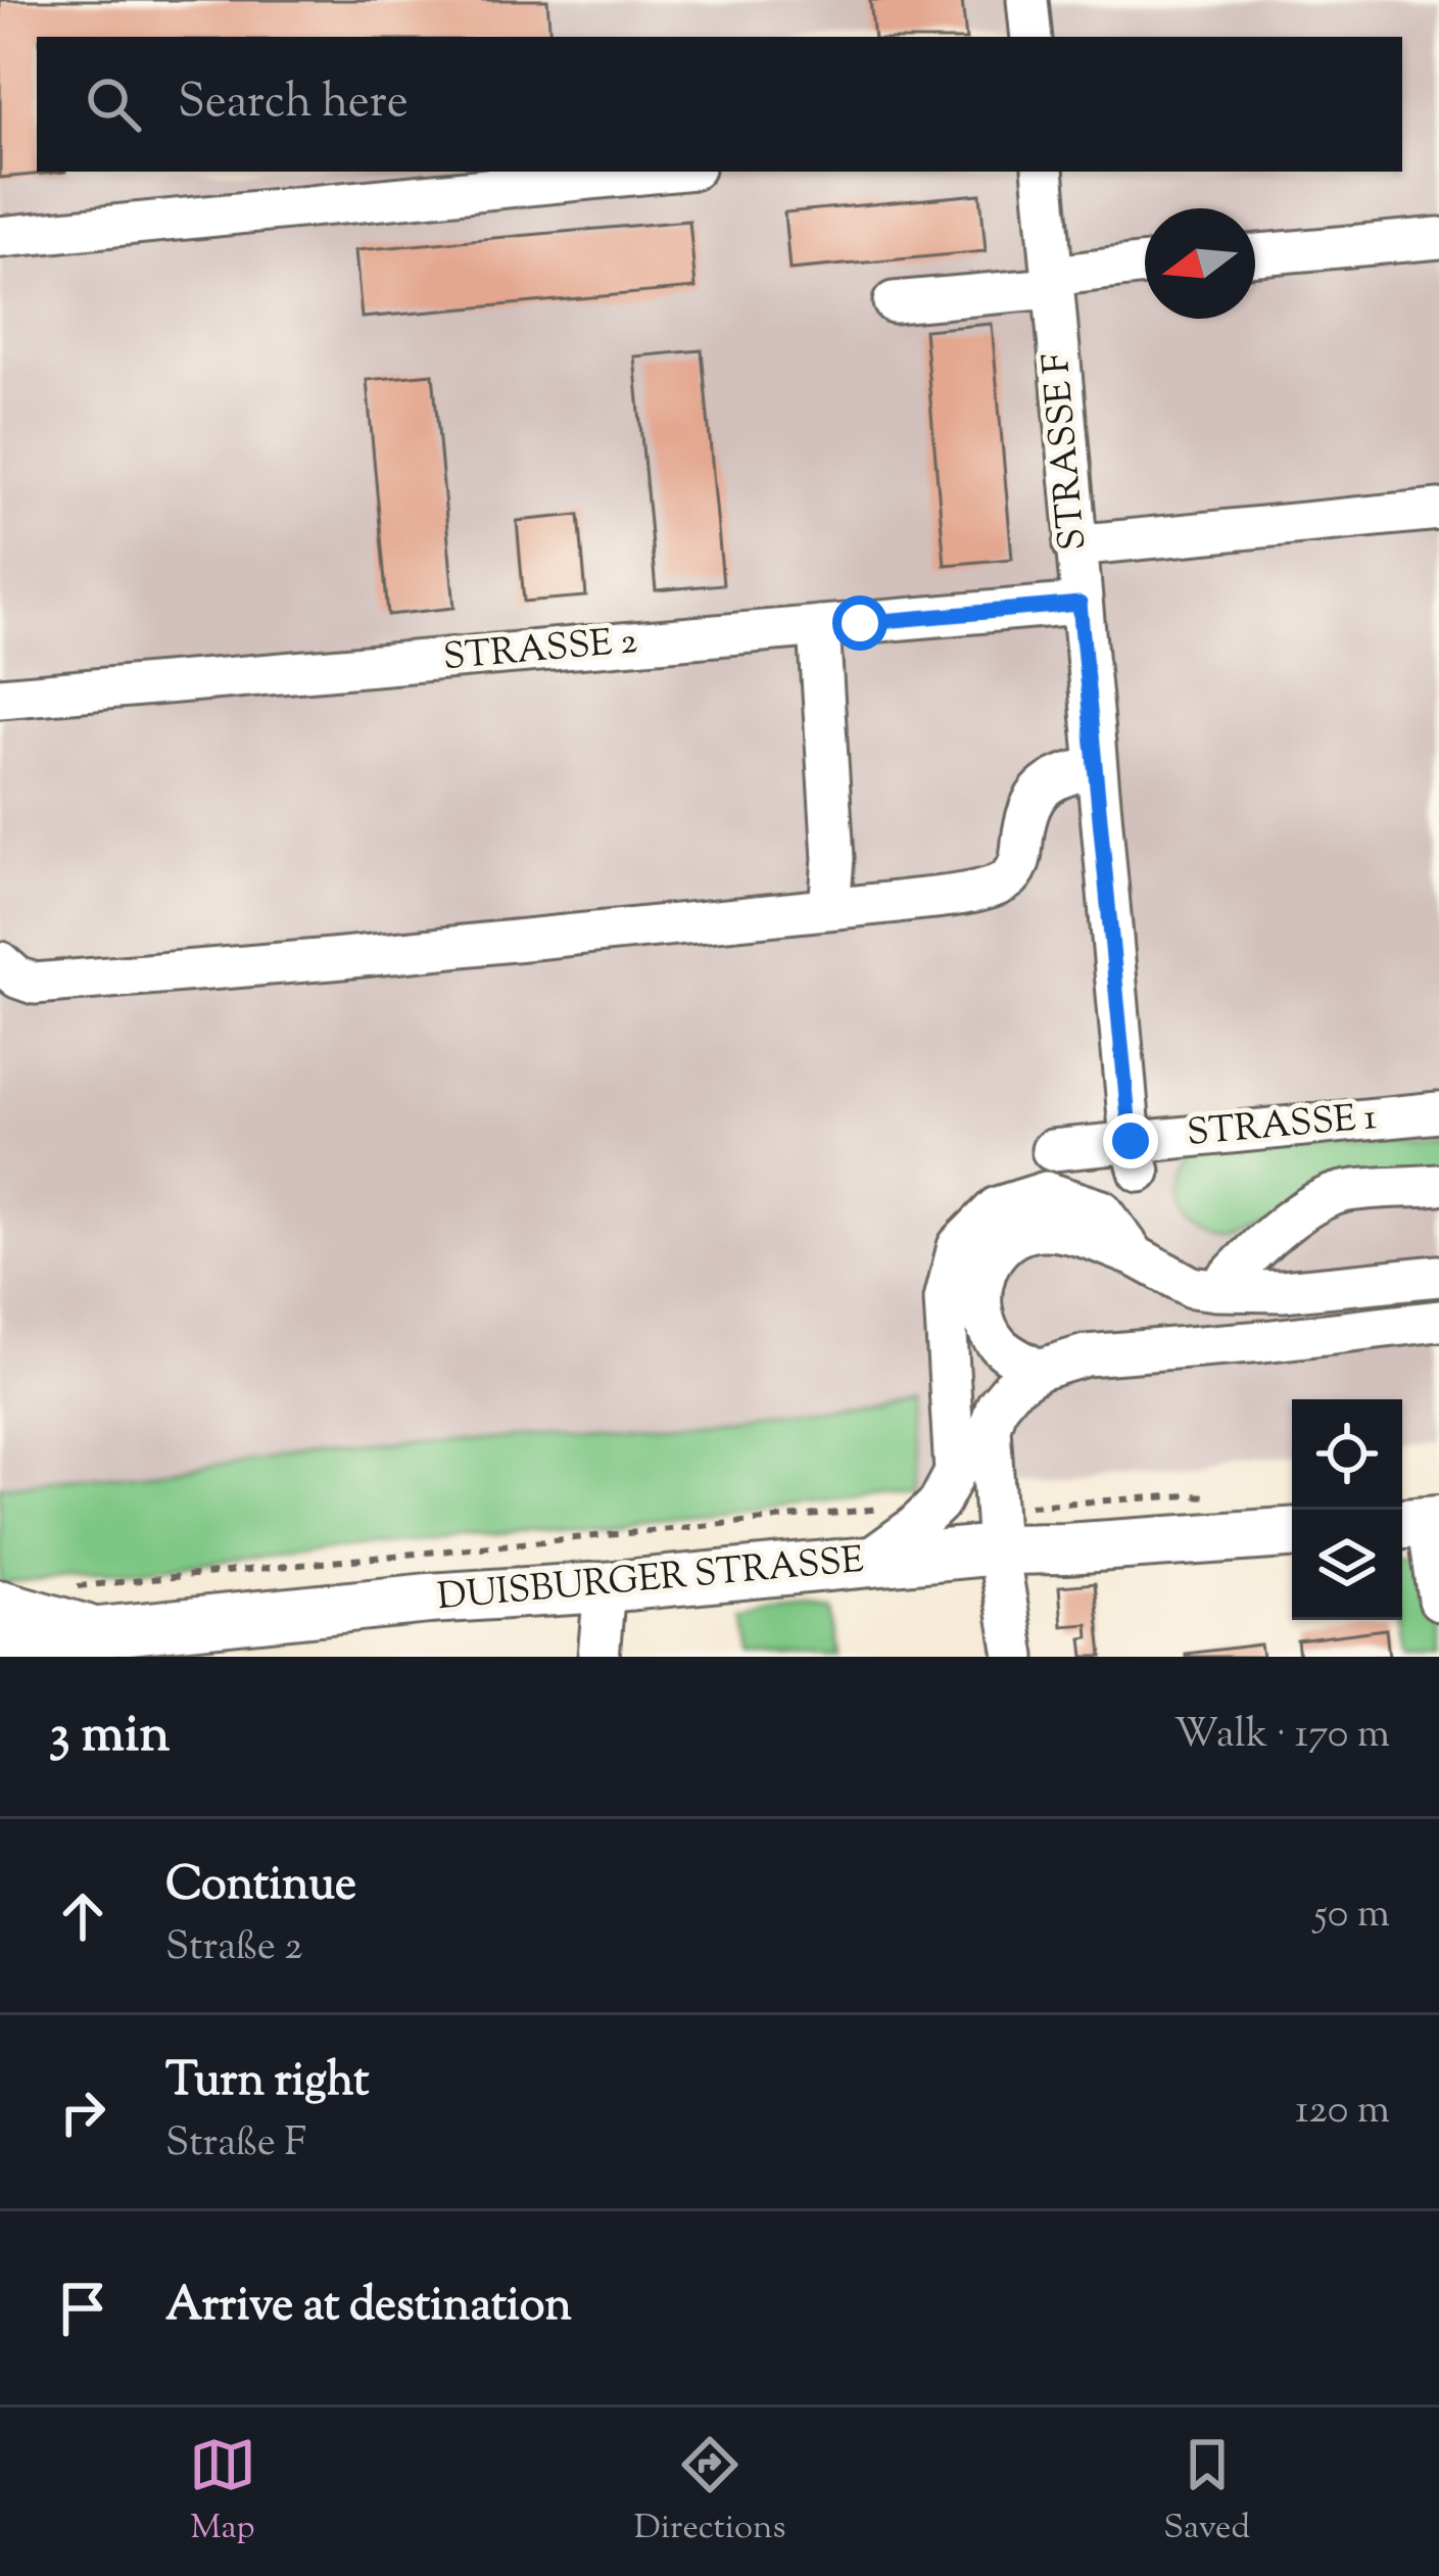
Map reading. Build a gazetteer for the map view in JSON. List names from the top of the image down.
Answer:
{
  "streets": {
    "main road": ["DUISBURGER STRASSE"],
    "street": ["STRASSE F", "STRASSE 2", "STRASSE 1"]
  },
  "crossings": [
    ["STRASSE F", "STRASSE 2"],
    ["STRASSE F", "STRASSE 1"]
  ],
  "north": "left",
  "page": {
    "search": "Search here",
    "heading": ["3 min", "Walk · 170 m"],
    "list": [
      ["Continue", "Straße 2", "50 m"],
      ["Turn right", "Straße F", "120 m"],
      "Arrive at destination"
    ],
    "nav": ["Map", "Directions", "Saved"]
  }
}
